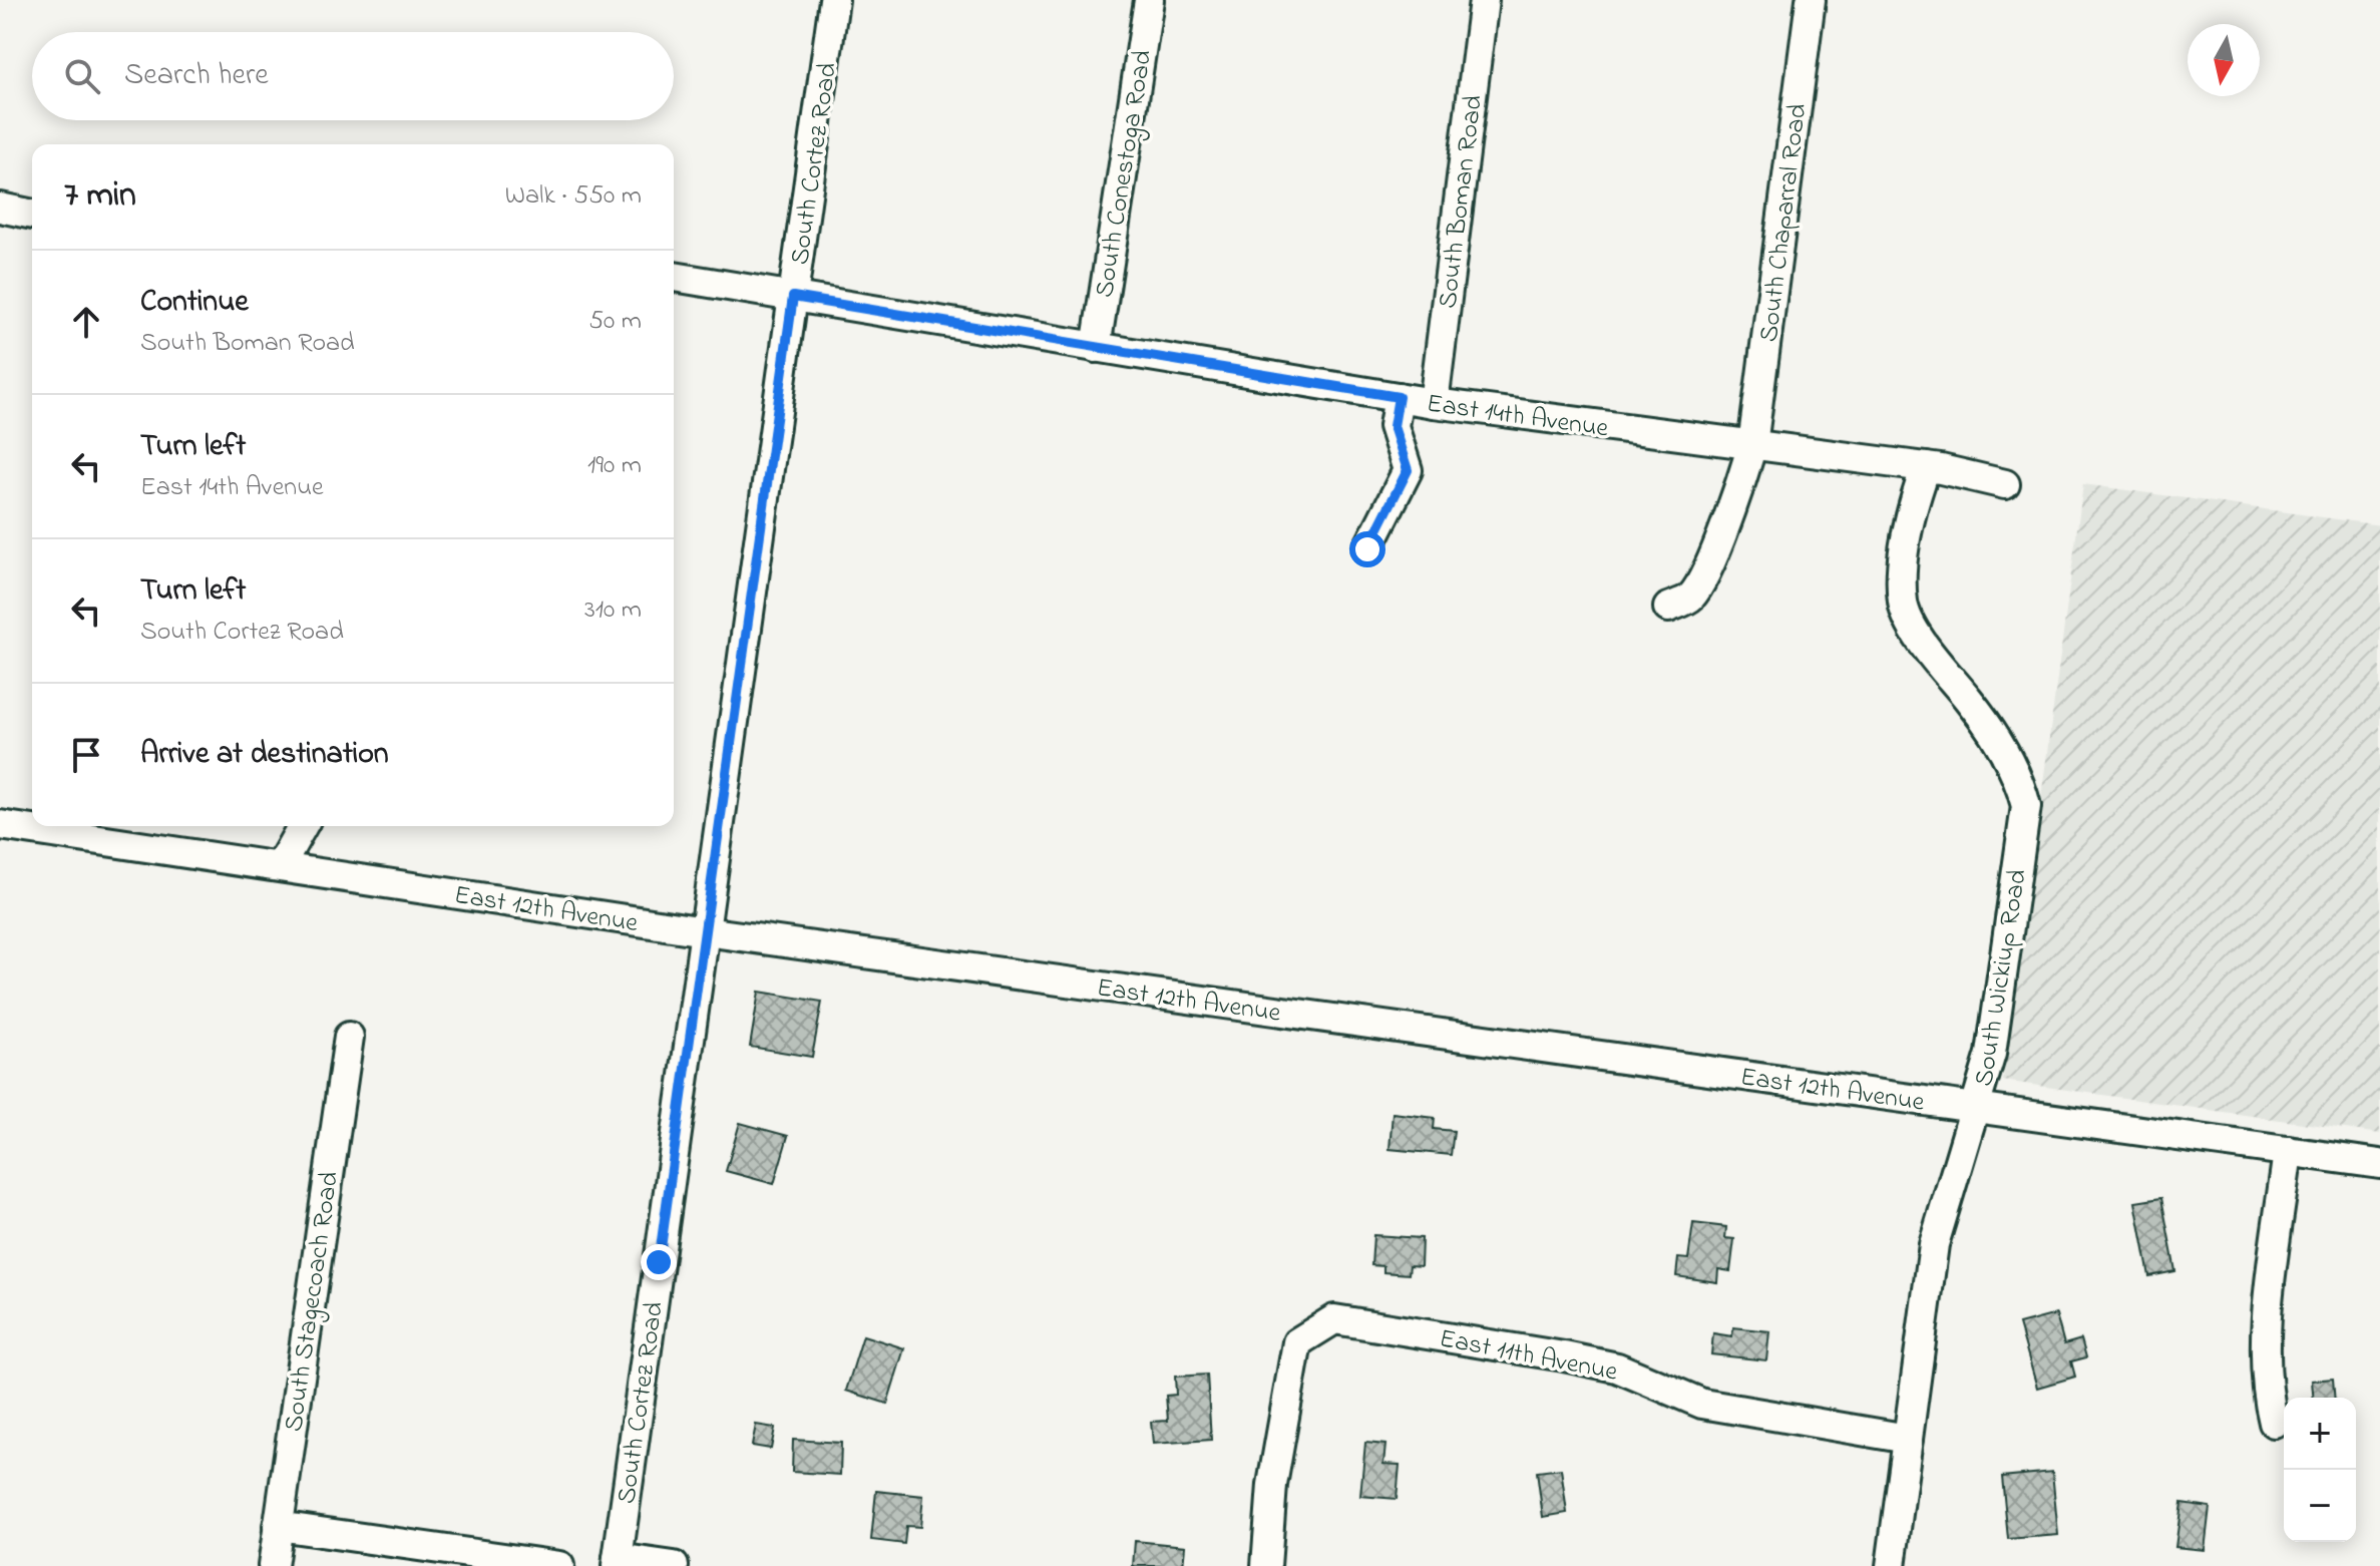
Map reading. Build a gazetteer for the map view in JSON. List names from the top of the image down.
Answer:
{
  "streets": {
    "street": [
      "South Cortez Road",
      "South Conestoga Road",
      "South Boman Road",
      "South Chaparral Road",
      "East 14th Avenue",
      "East 12th Avenue",
      "South Wickiup Road",
      "South Stagecoach Road",
      "East 11th Avenue"
    ]
  },
  "crossings": [
    ["South Cortez Road", "East 14th Avenue"],
    ["South Cortez Road", "East 12th Avenue"],
    ["South Conestoga Road", "East 14th Avenue"],
    ["South Boman Road", "East 14th Avenue"],
    ["South Chaparral Road", "East 14th Avenue"],
    ["East 14th Avenue", "South Wickiup Road"],
    ["East 12th Avenue", "South Wickiup Road"],
    ["South Wickiup Road", "East 11th Avenue"]
  ],
  "north": "bottom",
  "page": {
    "search": "Search here",
    "heading": ["7 min", "Walk · 550 m"],
    "list": [
      ["Continue", "South Boman Road", "50 m"],
      ["Turn left", "East 14th Avenue", "190 m"],
      ["Turn left", "South Cortez Road", "310 m"],
      "Arrive at destination"
    ],
    "map_buttons": ["+", "−"]
  }
}
